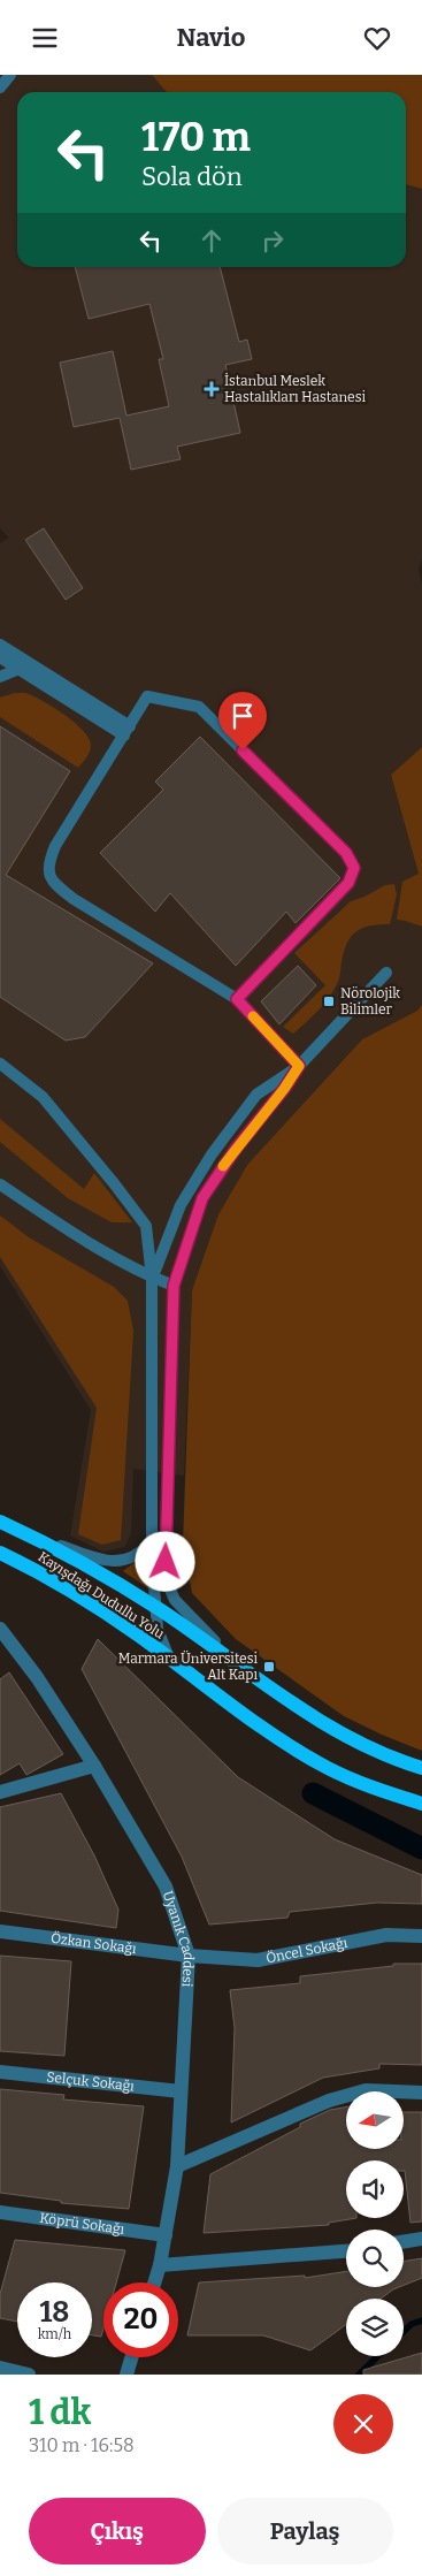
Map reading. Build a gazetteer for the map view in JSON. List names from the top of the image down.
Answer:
{
  "streets": {
    "main road": ["Kayışdağı Dudullu Yolu"],
    "street": [
      "Uyanık Caddesi",
      "Özkan Sokağı",
      "Öncel Sokağı",
      "Selçuk Sokağı",
      "Köprü Sokağı"
    ]
  },
  "crossings": [
    ["Uyanık Caddesi", "Özkan Sokağı"],
    ["Uyanık Caddesi", "Öncel Sokağı"],
    ["Uyanık Caddesi", "Selçuk Sokağı"],
    ["Uyanık Caddesi", "Köprü Sokağı"],
    ["Özkan Sokağı", "Öncel Sokağı"]
  ],
  "places": {
    "health": ["İstanbul Meslek Hastalıkları Hastanesi"],
    "transit": ["Nörolojik Bilimler", "Marmara Üniversitesi Alt Kapı"]
  },
  "north": "left",
  "page": {
    "header": "Navio",
    "turn": ["170 m", "Sola dön"],
    "speed": "18 km/h",
    "limit": "20",
    "heading": ["1 dk", "310 m · 16:58"],
    "buttons": ["Çıkış", "Paylaş"]
  }
}
